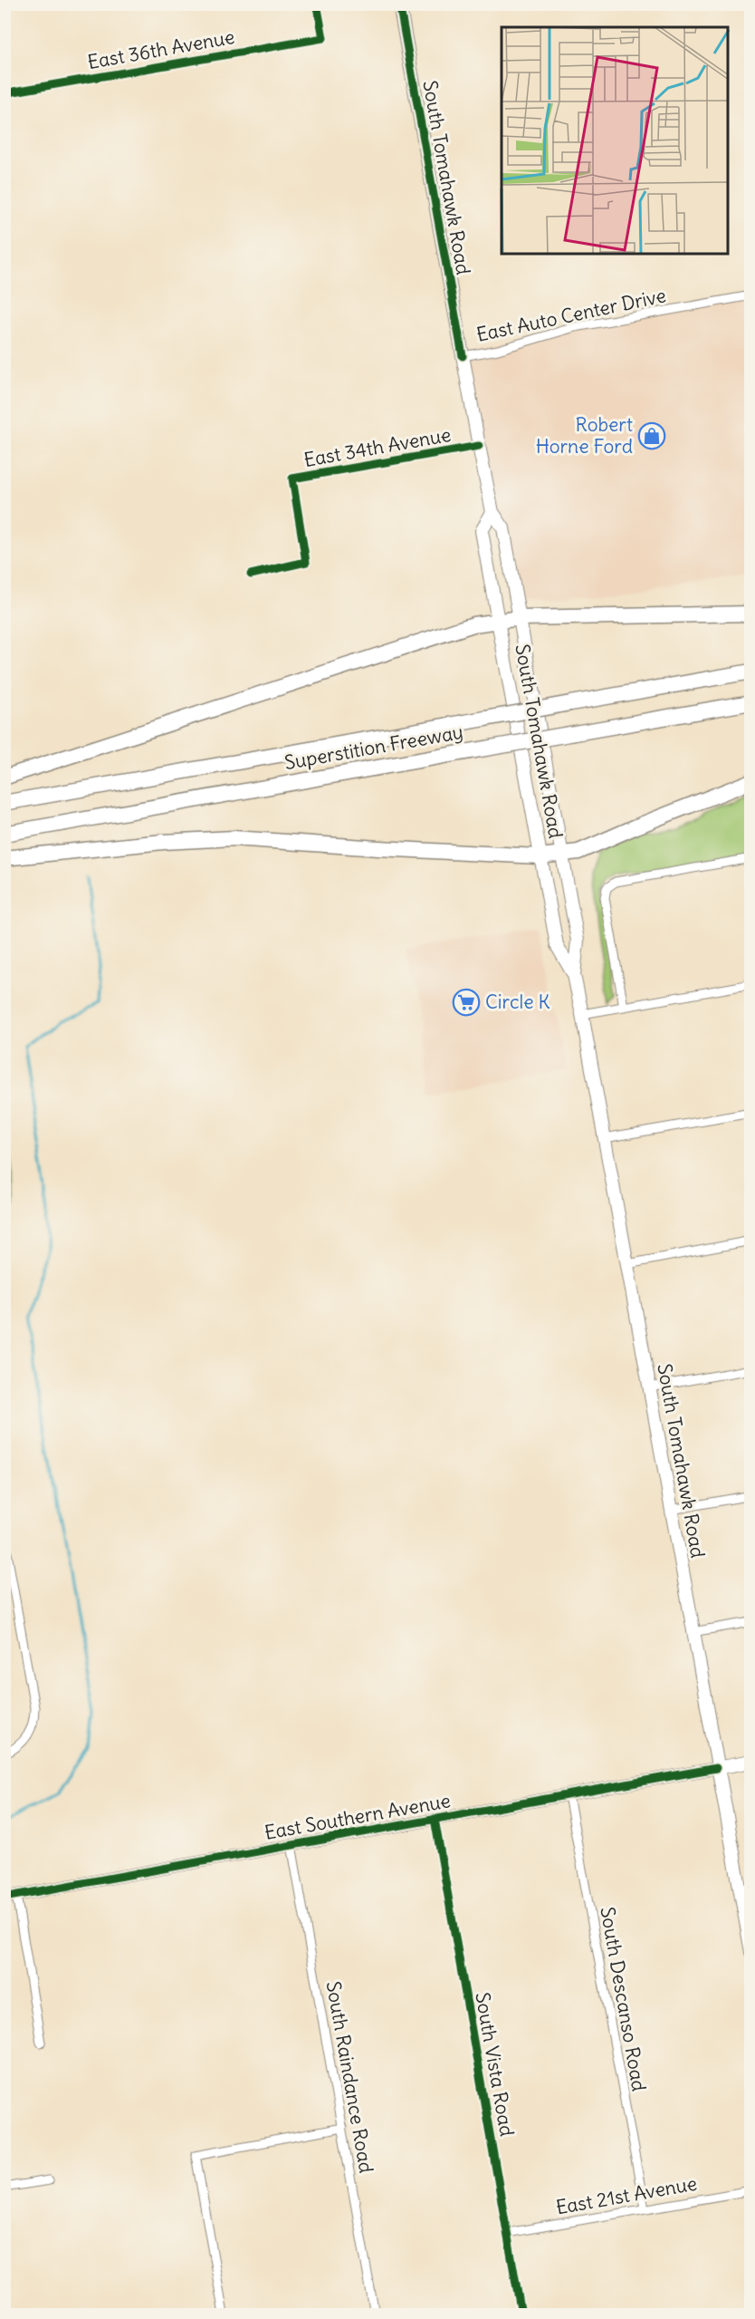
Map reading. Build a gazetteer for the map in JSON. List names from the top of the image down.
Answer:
{
  "streets": {
    "highway": ["Superstition Freeway"],
    "main road": ["South Tomahawk Road", "East Southern Avenue"],
    "street": [
      "East 36th Avenue",
      "East Auto Center Drive",
      "East 34th Avenue",
      "South Descanso Road",
      "South Vista Road",
      "South Raindance Road",
      "East 21st Avenue"
    ]
  },
  "crossings": [
    ["South Tomahawk Road", "East Auto Center Drive"],
    ["South Tomahawk Road", "East 34th Avenue"],
    ["South Tomahawk Road", "East Southern Avenue"],
    ["East Southern Avenue", "South Descanso Road"],
    ["East Southern Avenue", "South Vista Road"],
    ["East Southern Avenue", "South Raindance Road"],
    ["South Descanso Road", "East 21st Avenue"],
    ["South Vista Road", "East 21st Avenue"]
  ],
  "places": {
    "shop": ["Robert Horne Ford"],
    "supermarket": ["Circle K"]
  }
}
